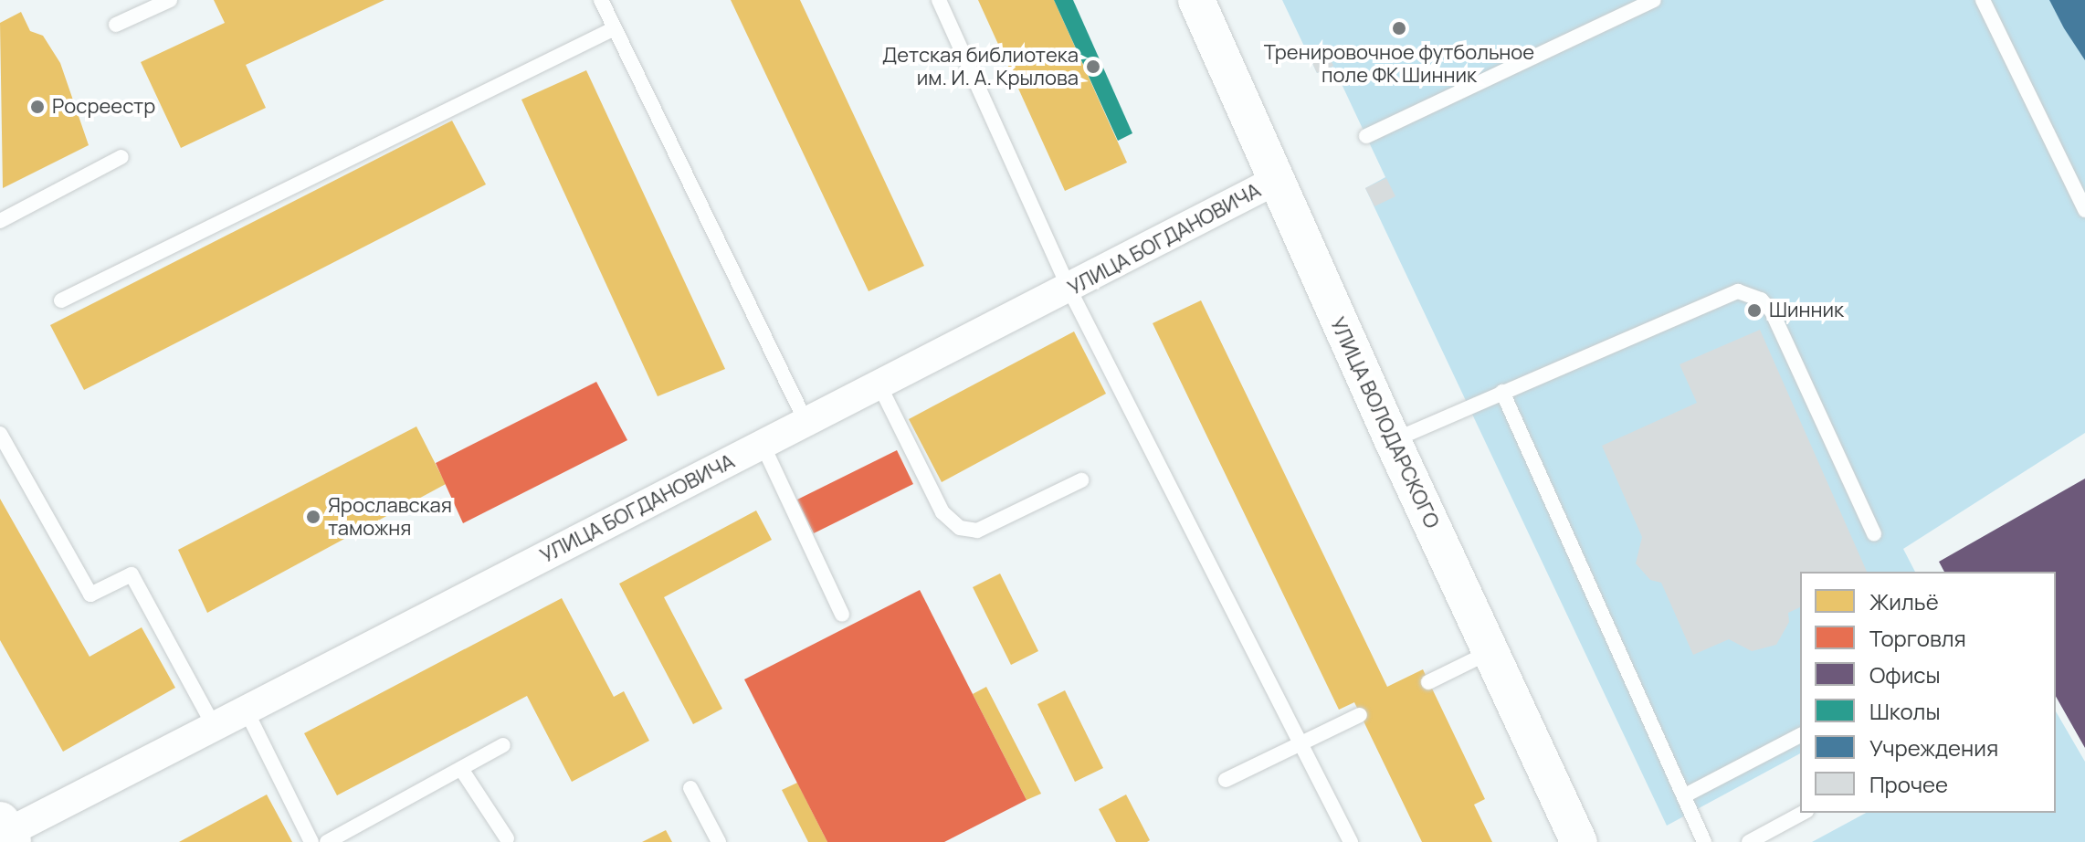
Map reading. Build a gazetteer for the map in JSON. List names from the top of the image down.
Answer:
{
  "streets": {
    "street": ["УЛИЦА БОГДАНОВИЧА", "УЛИЦА ВОЛОДАРСКОГО"]
  },
  "crossings": [
    ["УЛИЦА БОГДАНОВИЧА", "УЛИЦА ВОЛОДАРСКОГО"]
  ],
  "places": [
    "Тренировочное футбольное поле ФК Шинник",
    "Детская библиотека им. И. А. Крылова",
    "Росреестр",
    "Шинник",
    "Ярославская таможня"
  ],
  "legend": [
    "Жильё",
    "Торговля",
    "Офисы",
    "Школы",
    "Учреждения",
    "Прочее"
  ]
}
